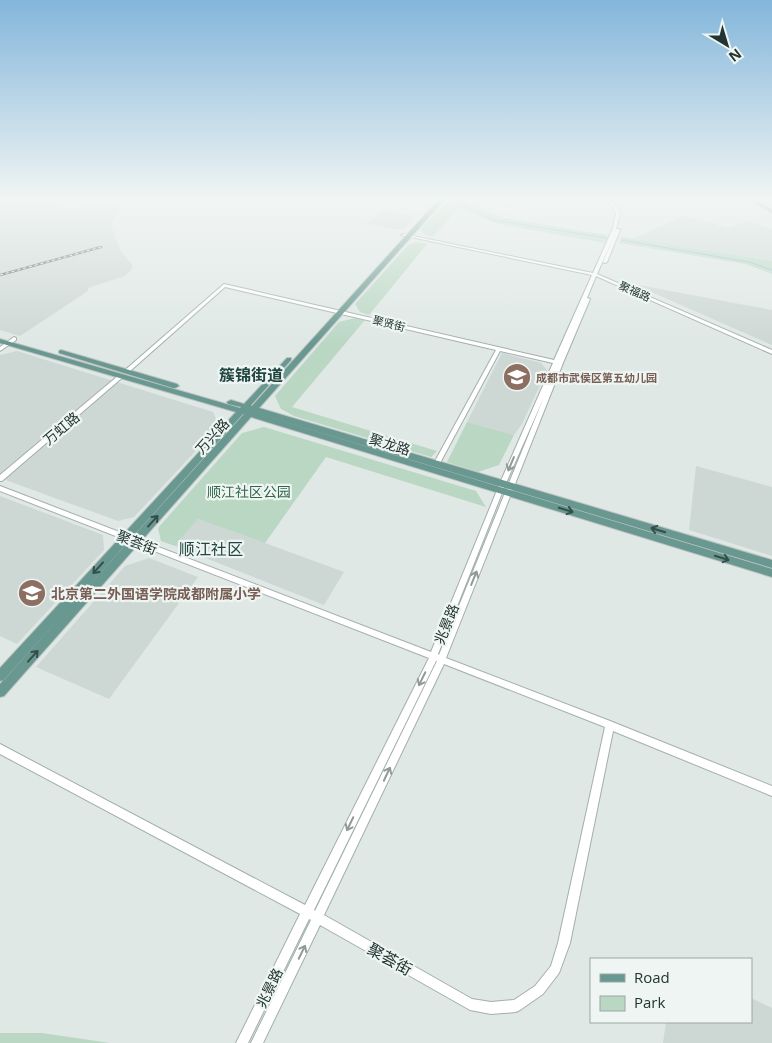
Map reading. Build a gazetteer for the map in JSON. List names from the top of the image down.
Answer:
{
  "streets": {
    "main road": ["万兴路", "聚龙路"],
    "street": [
      "聚福路",
      "聚贤街",
      "万虹路",
      "聚荟街",
      "兆景路"
    ]
  },
  "crossings": [
    ["聚福路", "兆景路"],
    ["聚贤街", "万虹路"],
    ["聚贤街", "万兴路"],
    ["聚贤街", "兆景路"],
    ["万虹路", "聚龙路"],
    ["万兴路", "聚龙路"],
    ["万兴路", "聚荟街"],
    ["聚龙路", "兆景路"],
    ["聚荟街", "兆景路"]
  ],
  "districts": ["簇锦街道", "顺江社区"],
  "parks": ["顺江社区公园"],
  "places": {
    "school or university": ["成都市武侯区第五幼儿园", "北京第二外国语学院成都附属小学"]
  },
  "legend": ["Road", "Park"],
  "north": "bottom right"
}
